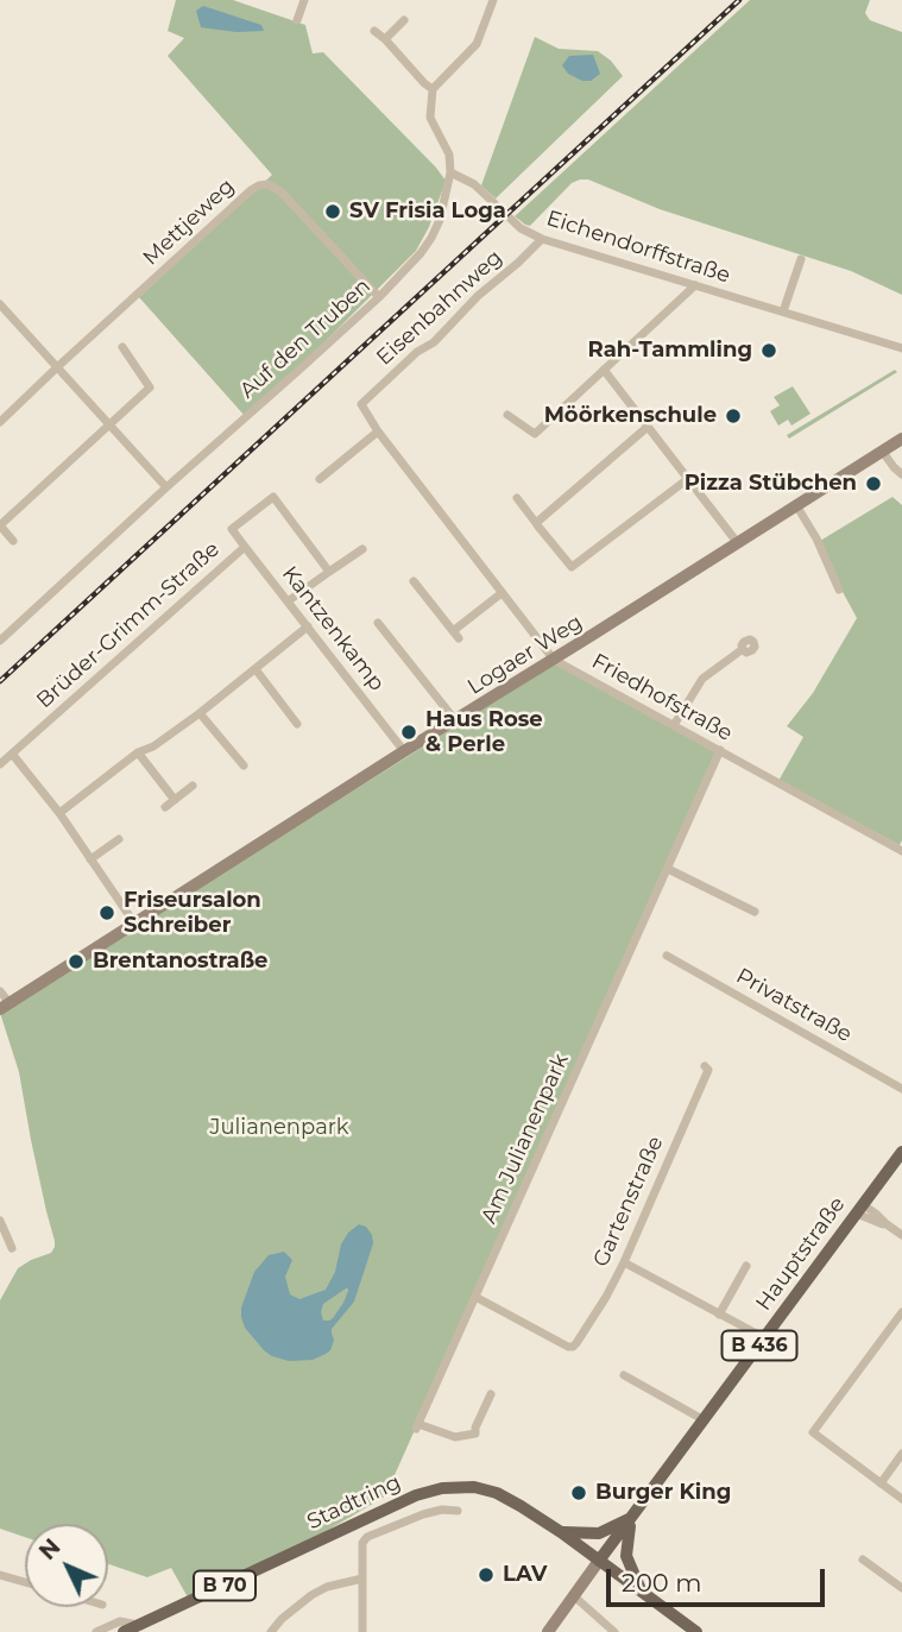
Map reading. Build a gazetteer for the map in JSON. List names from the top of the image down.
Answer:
{
  "streets": {
    "main road": [
      "Hauptstraße",
      "B 436",
      "Stadtring",
      "B 70"
    ],
    "street": [
      "Mettjeweg",
      "Eichendorffstraße",
      "Eisenbahnweg",
      "Auf den Truben",
      "Brüder-Grimm-Straße",
      "Kantzenkamp",
      "Logaer Weg",
      "Friedhofstraße",
      "Privatstraße",
      "Am Julianenpark",
      "Gartenstraße"
    ]
  },
  "crossings": [
    ["Mettjeweg", "Auf den Truben"],
    ["Eichendorffstraße", "Eisenbahnweg"],
    ["Eichendorffstraße", "Auf den Truben"],
    ["Eisenbahnweg", "Friedhofstraße"],
    ["Brüder-Grimm-Straße", "Kantzenkamp"],
    ["Kantzenkamp", "Logaer Weg"],
    ["Logaer Weg", "Friedhofstraße"],
    ["Friedhofstraße", "Am Julianenpark"],
    ["Am Julianenpark", "Gartenstraße"],
    ["Hauptstraße", "Stadtring"],
    ["Hauptstraße", "B 70"],
    ["Stadtring", "B 70"]
  ],
  "parks": ["Julianenpark"],
  "places": [
    "SV Frisia Loga",
    "Rah-Tammling",
    "Möörkenschule",
    "Pizza Stübchen",
    "Haus Rose & Perle",
    "Friseursalon Schreiber",
    "Brentanostraße",
    "Burger King",
    "LAV"
  ],
  "scale_bar": "200 m",
  "north": "top left"
}
